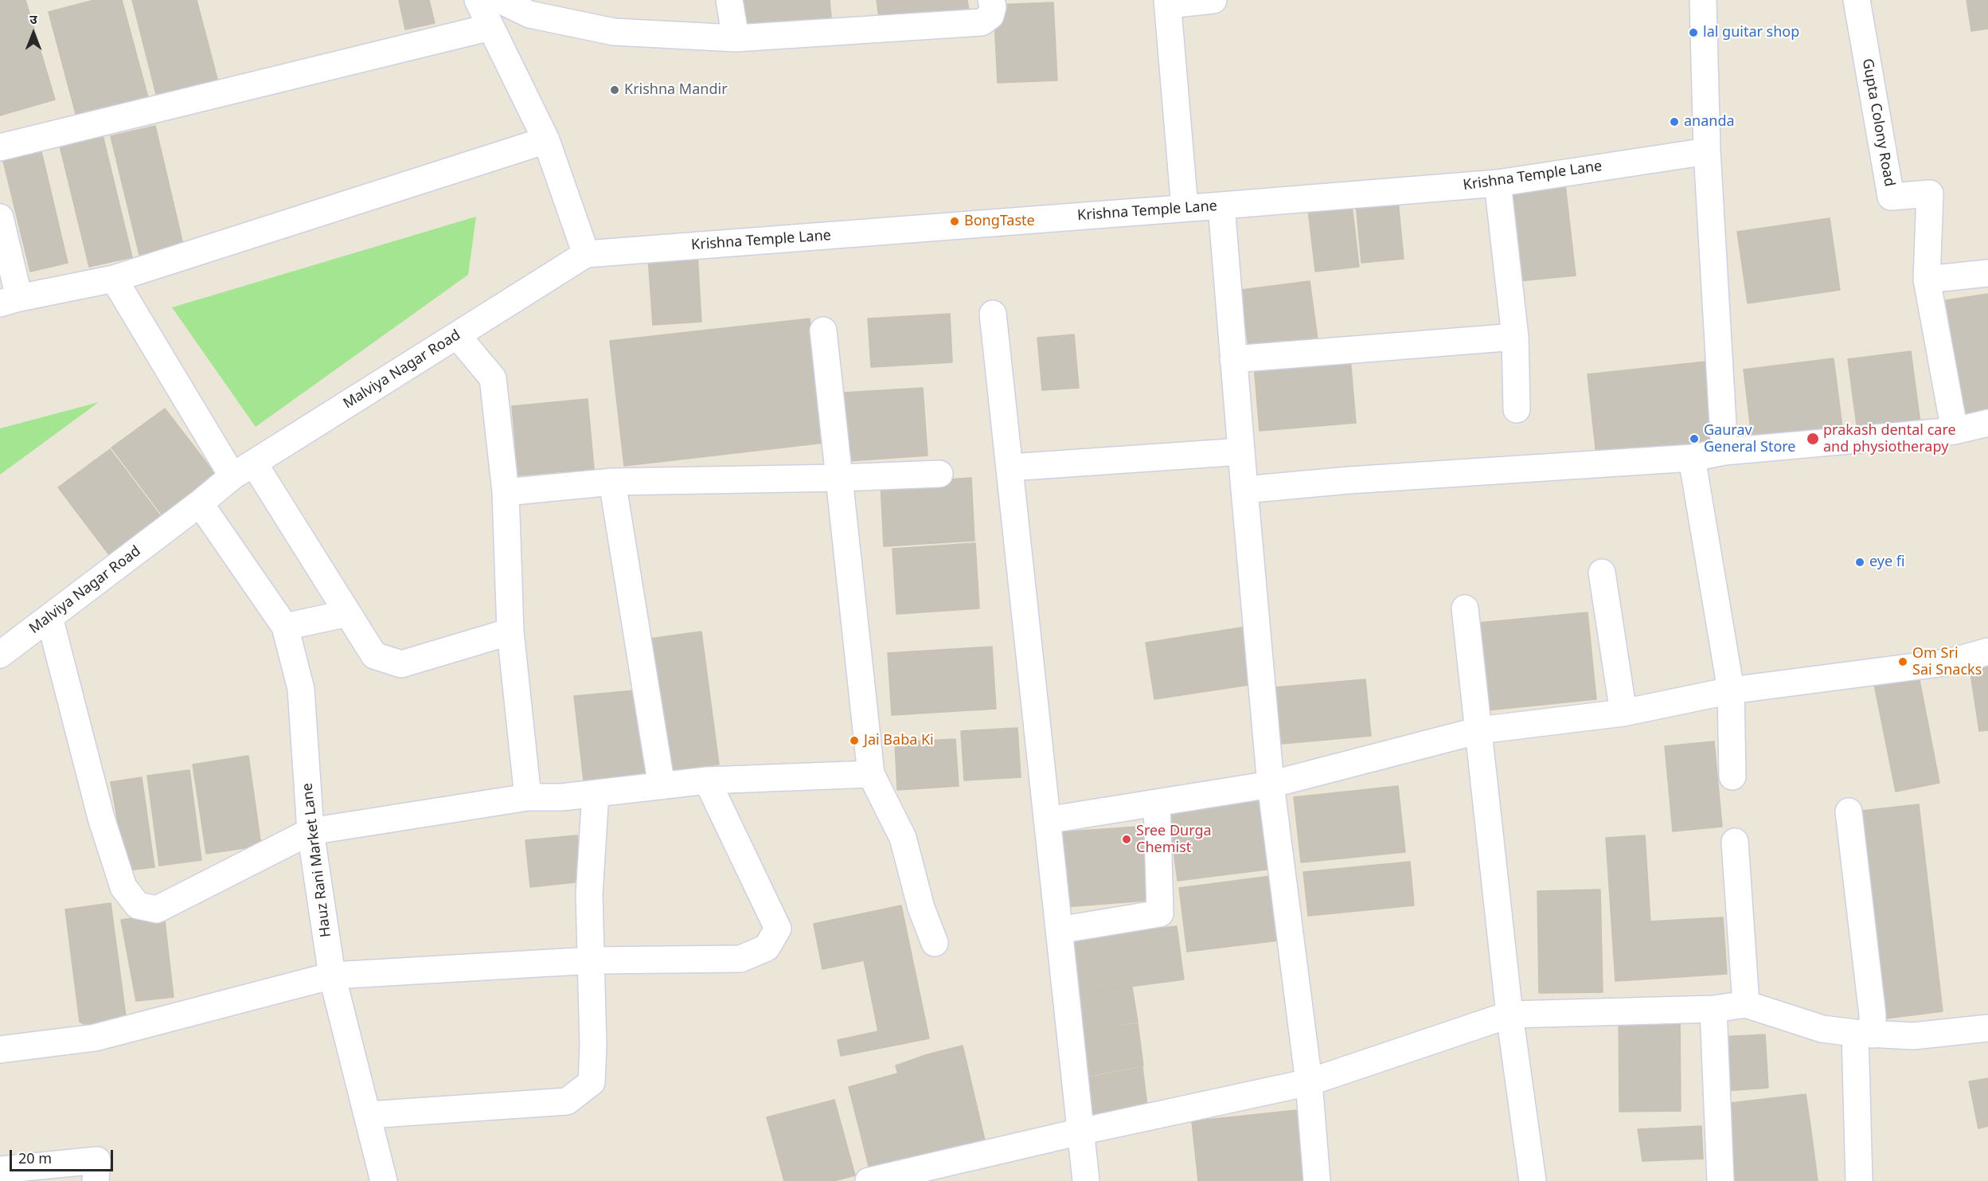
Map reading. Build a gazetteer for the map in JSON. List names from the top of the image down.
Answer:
{
  "streets": {
    "street": [
      "Gupta Colony Road",
      "Krishna Temple Lane",
      "Malviya Nagar Road",
      "Hauz Rani Market Lane"
    ]
  },
  "crossings": [
    ["Krishna Temple Lane", "Malviya Nagar Road"],
    ["Malviya Nagar Road", "Hauz Rani Market Lane"]
  ],
  "places": [
    "lal guitar shop",
    "Krishna Mandir",
    "ananda",
    "BongTaste",
    "Gaurav General Store",
    "prakash dental care and physiotherapy",
    "eye fi",
    "Om Sri Sai Snacks",
    "Jai Baba Ki",
    "Sree Durga Chemist"
  ],
  "scale_bar": "20 m",
  "north": "top"
}
